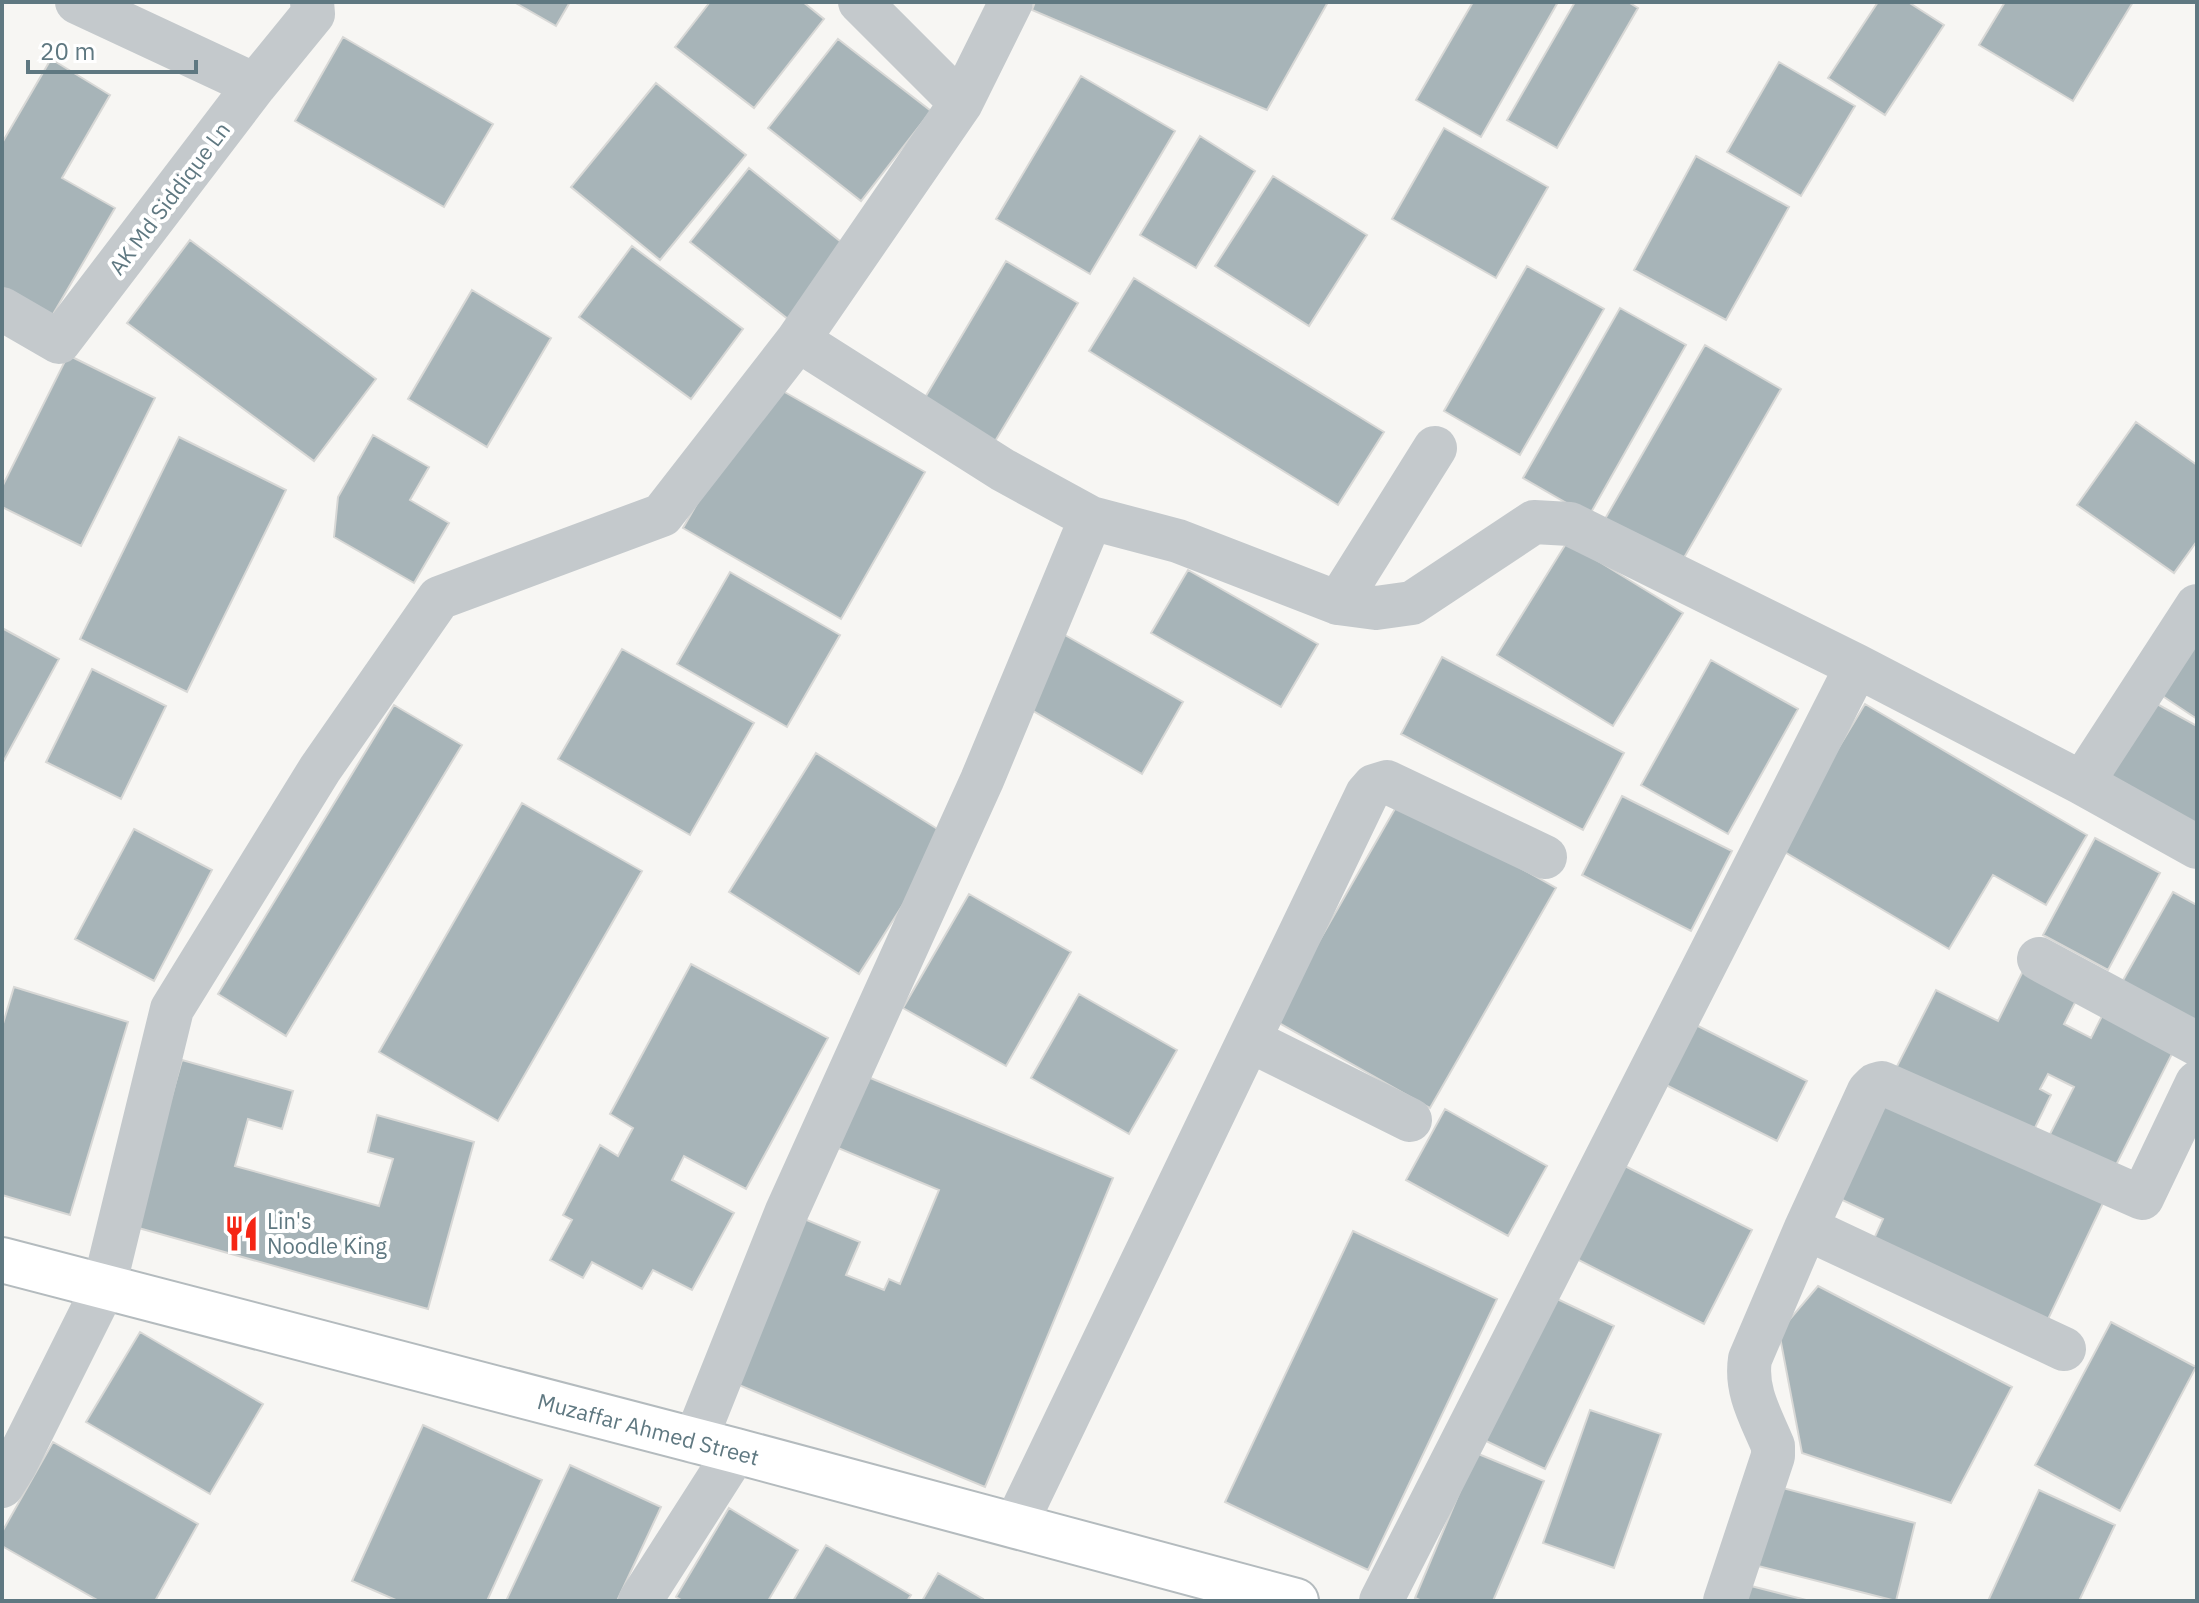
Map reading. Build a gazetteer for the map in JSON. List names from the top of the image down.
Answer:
{
  "streets": {
    "main road": ["Muzaffar Ahmed Street"],
    "street": ["AK Md Siddique Ln"]
  },
  "places": {
    "restaurant": ["Lin's Noodle King"]
  },
  "scale_bar": "20 m"
}
